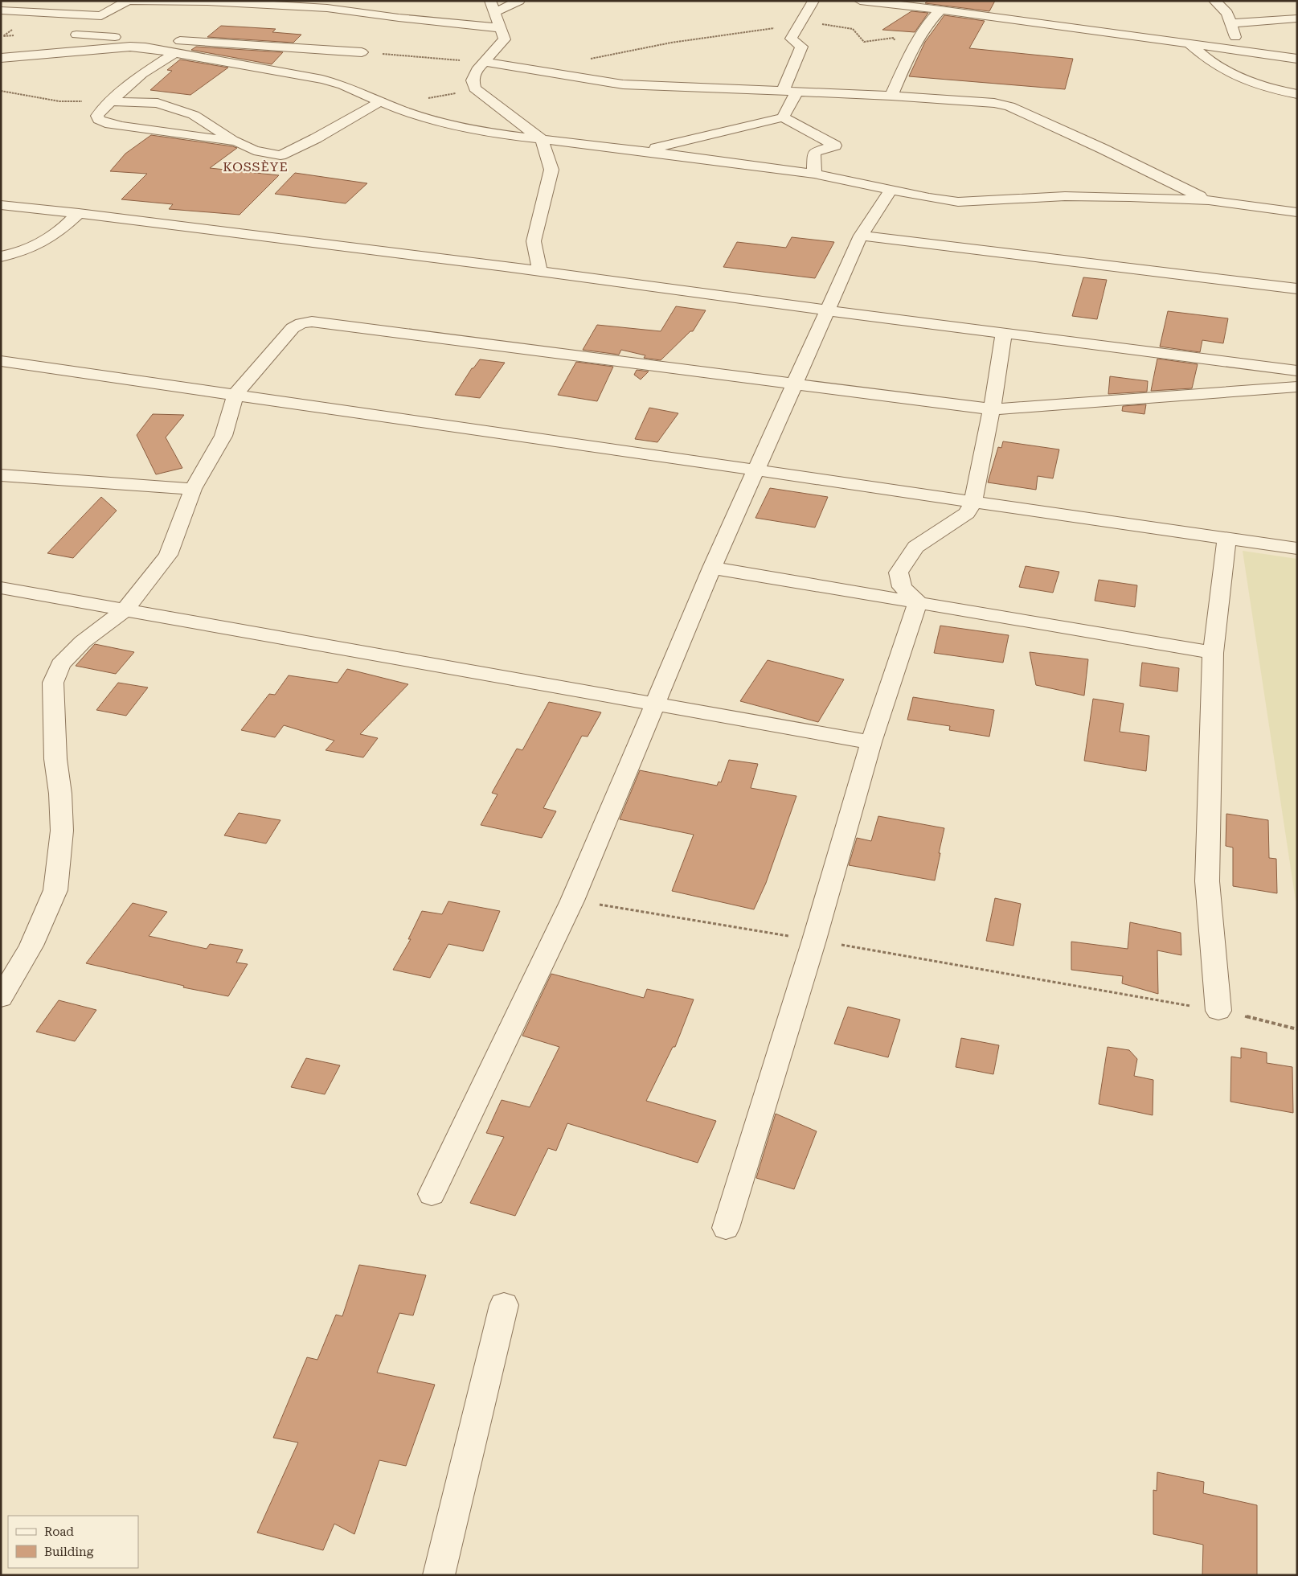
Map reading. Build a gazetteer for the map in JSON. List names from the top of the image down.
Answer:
{
  "districts": ["KOSSÈYE"],
  "legend": ["Road", "Building"]
}
